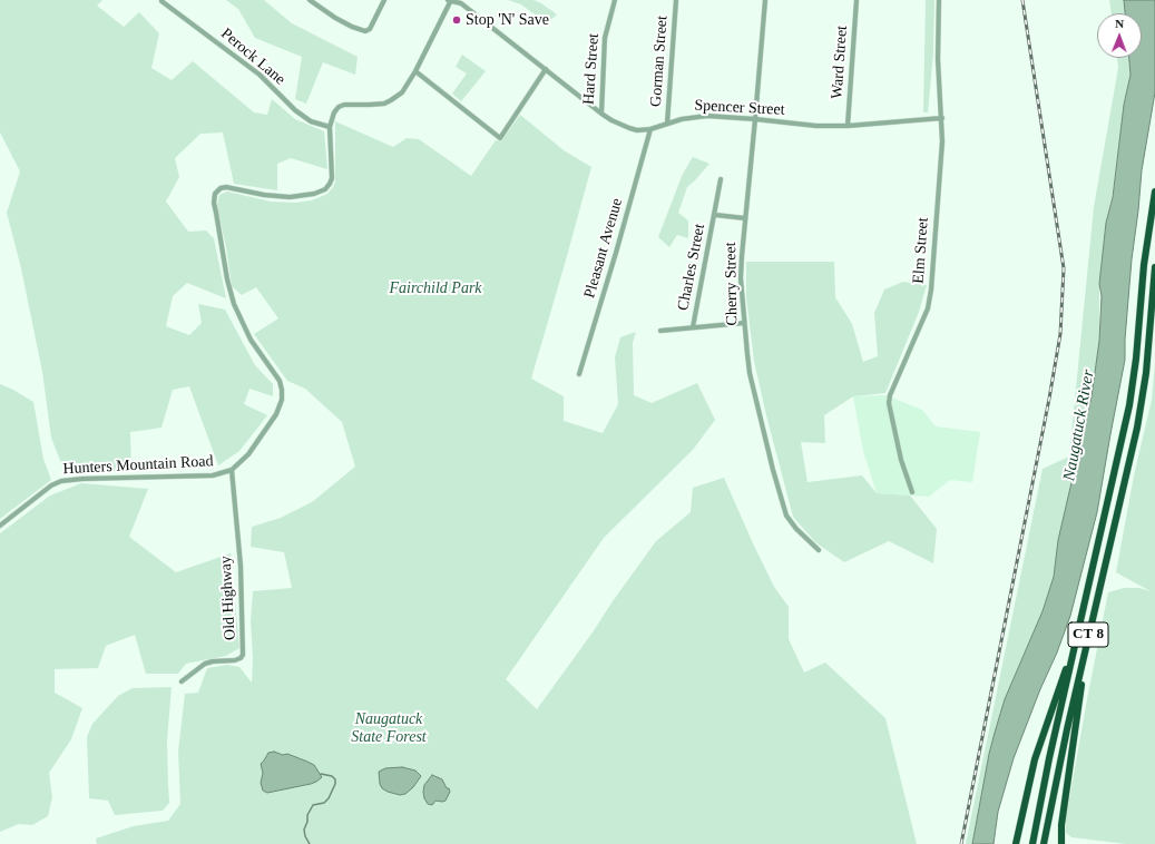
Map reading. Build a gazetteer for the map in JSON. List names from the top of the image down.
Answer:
{
  "streets": {
    "highway": ["CT 8"],
    "street": [
      "Perock Lane",
      "Gorman Street",
      "Ward Street",
      "Hard Street",
      "Spencer Street",
      "Pleasant Avenue",
      "Elm Street",
      "Charles Street",
      "Cherry Street",
      "Hunters Mountain Road",
      "Old Highway"
    ]
  },
  "crossings": [
    ["Perock Lane", "Hunters Mountain Road"],
    ["Gorman Street", "Spencer Street"],
    ["Ward Street", "Spencer Street"],
    ["Hard Street", "Spencer Street"],
    ["Spencer Street", "Pleasant Avenue"],
    ["Spencer Street", "Elm Street"],
    ["Spencer Street", "Cherry Street"],
    ["Charles Street", "Cherry Street"],
    ["Hunters Mountain Road", "Old Highway"]
  ],
  "water": ["Naugatuck River"],
  "parks": ["Fairchild Park", "Naugatuck State Forest"],
  "places": ["Stop 'N' Save"],
  "north": "top"
}
